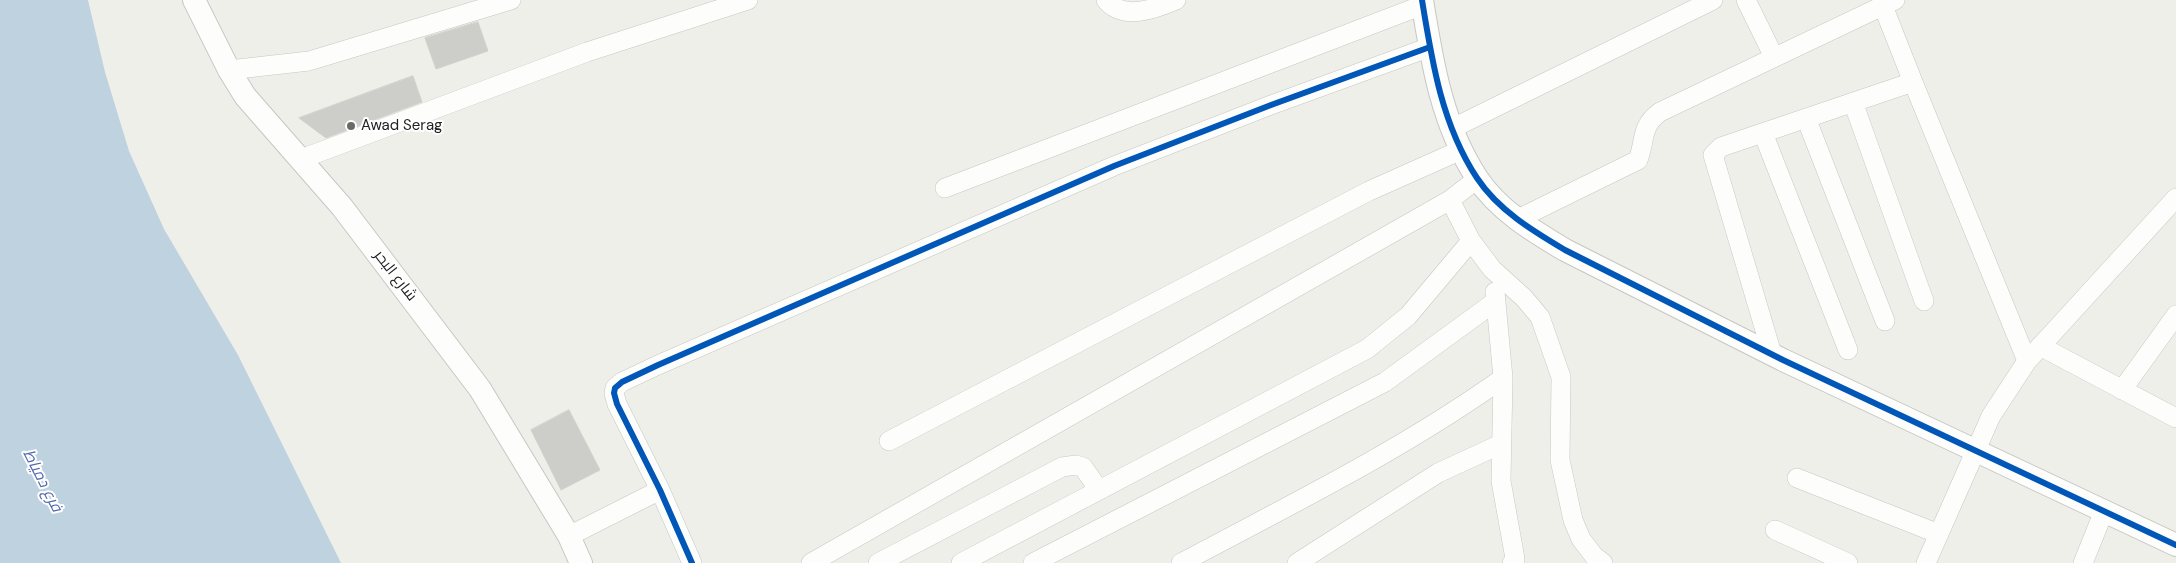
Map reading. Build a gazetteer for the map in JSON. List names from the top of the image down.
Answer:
{
  "streets": {
    "street": ["شارع البحر"]
  },
  "water": ["فرع دمياط"],
  "places": ["Awad Serag"]
}
